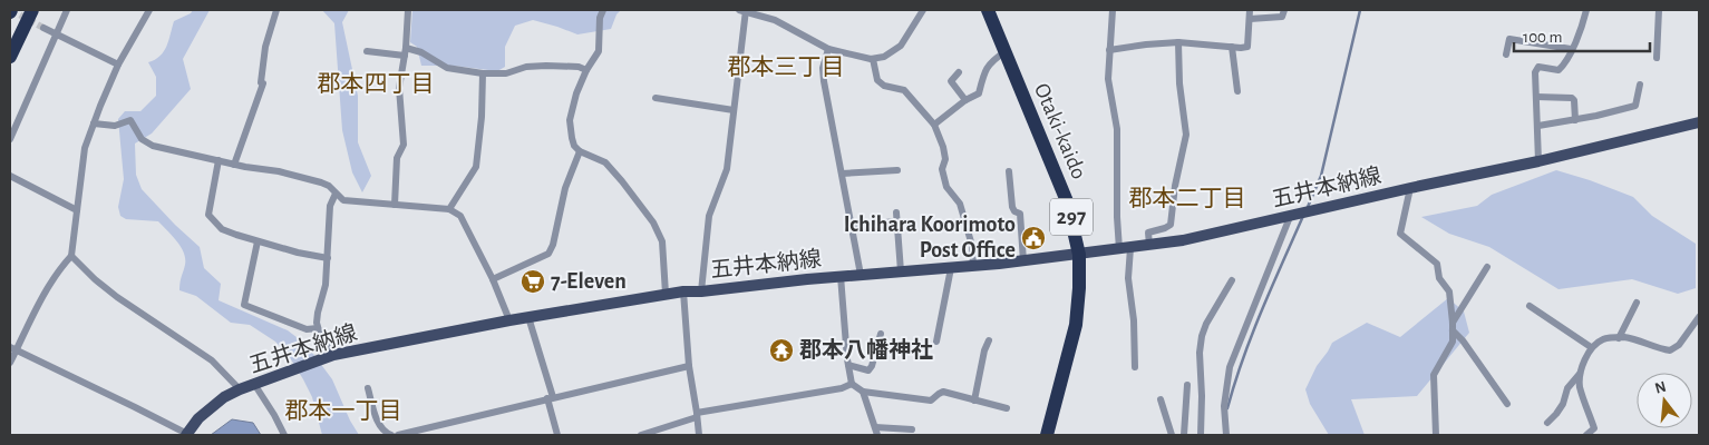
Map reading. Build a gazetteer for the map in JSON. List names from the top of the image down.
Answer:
{
  "streets": {
    "highway": ["Otaki-kaido", "297"],
    "main road": ["五井本納線"]
  },
  "crossings": [
    ["Otaki-kaido", "五井本納線"]
  ],
  "districts": [
    "郡本三丁目",
    "郡本四丁目",
    "郡本二丁目",
    "郡本一丁目"
  ],
  "places": {
    "public building": ["Ichihara Koorimoto Post Office"],
    "supermarket": ["7-Eleven"],
    "temple": ["郡本八幡神社"]
  },
  "scale_bar": "100 m",
  "north": "top"
}
